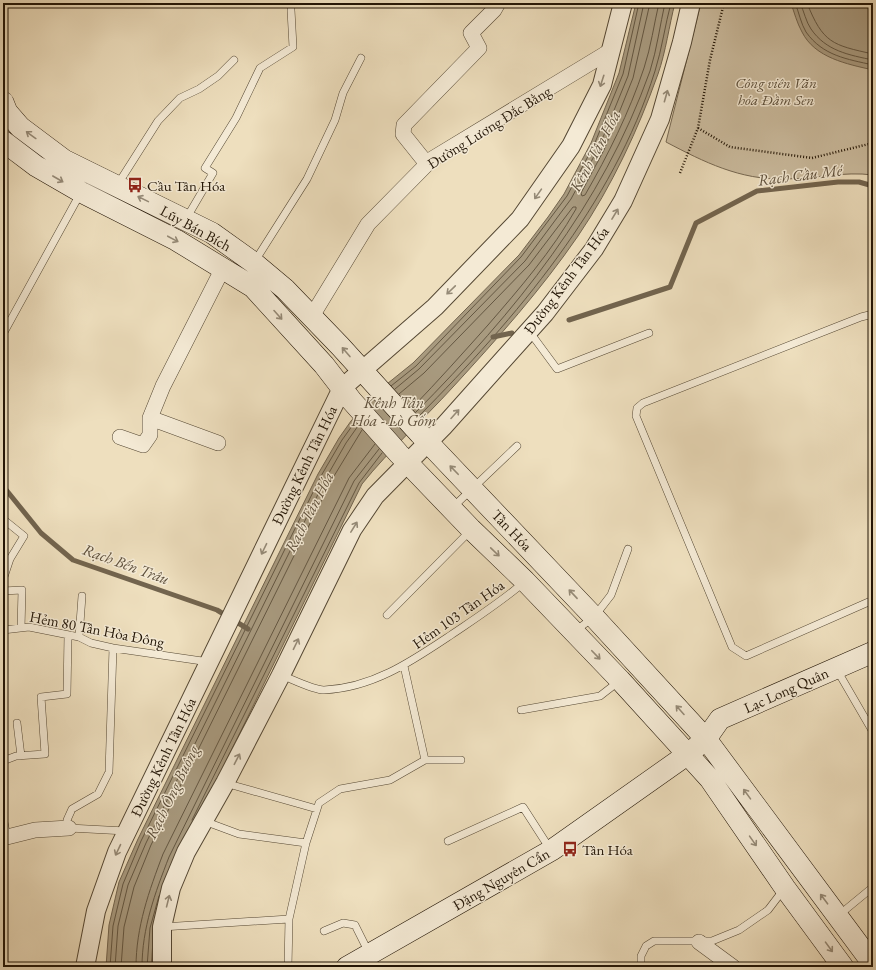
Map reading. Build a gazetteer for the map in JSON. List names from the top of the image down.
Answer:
{
  "streets": {
    "main road": [
      "Lũy Bán Bích",
      "Tân Hóa",
      "Lạc Long Quân",
      "Đặng Nguyên Cẩn"
    ],
    "street": ["Đường Lương Đắc Bằng", "Đường Kênh Tân Hóa"],
    "lane": ["Hẻm 103 Tân Hóa", "Hẻm 80 Tân Hòa Đông"]
  },
  "crossings": [
    ["Đường Lương Đắc Bằng", "Lũy Bán Bích"],
    ["Đường Lương Đắc Bằng", "Đường Kênh Tân Hóa"],
    ["Lũy Bán Bích", "Đường Kênh Tân Hóa"],
    ["Đường Kênh Tân Hóa", "Tân Hóa"],
    ["Đường Kênh Tân Hóa", "Hẻm 103 Tân Hóa"],
    ["Đường Kênh Tân Hóa", "Hẻm 80 Tân Hòa Đông"],
    ["Tân Hóa", "Hẻm 103 Tân Hóa"],
    ["Tân Hóa", "Lạc Long Quân"],
    ["Tân Hóa", "Đặng Nguyên Cẩn"],
    ["Lạc Long Quân", "Đặng Nguyên Cẩn"]
  ],
  "water": [
    "Kênh Tân Hóa",
    "Rạch Cầu Mé",
    "Kênh Tân Hóa - Lò Gốm",
    "Rạch Tân Hóa",
    "Rạch Bến Trâu",
    "Rạch Ông Buông"
  ],
  "parks": ["Công viên Văn hóa Đầm Sen"],
  "places": {
    "bus stop": ["Cầu Tân Hóa", "Tân Hóa"]
  }
}
